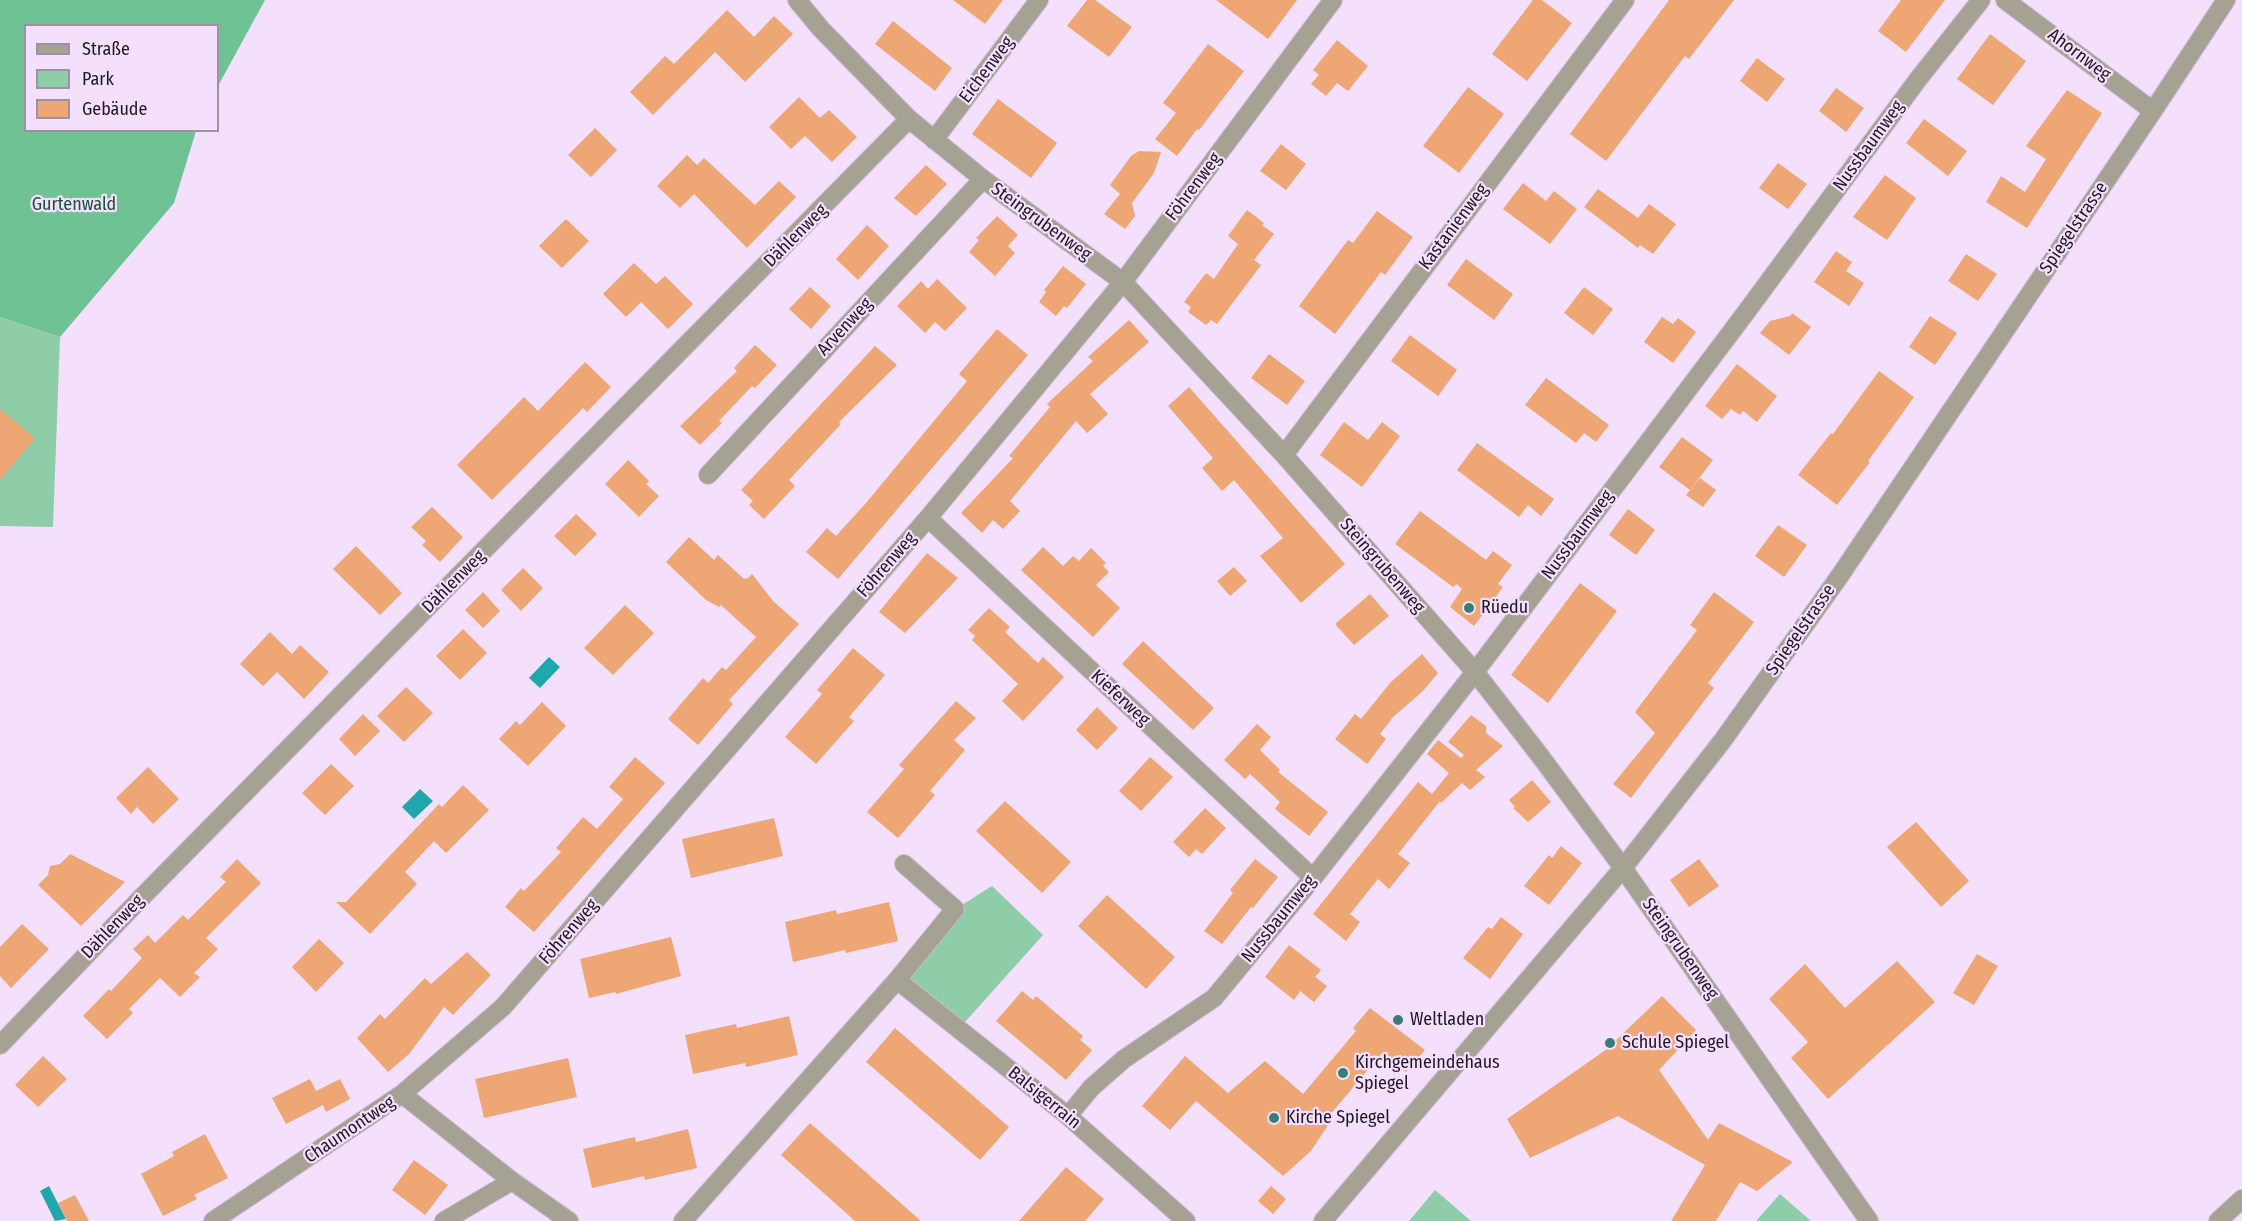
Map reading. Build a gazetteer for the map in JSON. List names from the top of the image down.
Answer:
{
  "streets": {
    "street": [
      "Ahornweg",
      "Eichenweg",
      "Nussbaumweg",
      "Föhrenweg",
      "Steingrubenweg",
      "Kastanienweg",
      "Spiegelstrasse",
      "Dählenweg",
      "Arvenweg",
      "Kieferweg",
      "Balsigerrain",
      "Chaumontweg"
    ]
  },
  "crossings": [
    ["Ahornweg", "Spiegelstrasse"],
    ["Eichenweg", "Steingrubenweg"],
    ["Nussbaumweg", "Steingrubenweg"],
    ["Nussbaumweg", "Kieferweg"],
    ["Nussbaumweg", "Balsigerrain"],
    ["Föhrenweg", "Steingrubenweg"],
    ["Föhrenweg", "Kieferweg"],
    ["Föhrenweg", "Chaumontweg"],
    ["Steingrubenweg", "Kastanienweg"],
    ["Steingrubenweg", "Spiegelstrasse"],
    ["Steingrubenweg", "Dählenweg"],
    ["Steingrubenweg", "Arvenweg"]
  ],
  "parks": ["Gurtenwald"],
  "places": [
    "Rüedu",
    "Weltladen",
    "Schule Spiegel",
    "Kirchgemeindehaus Spiegel",
    "Kirche Spiegel"
  ],
  "legend": ["Straße", "Park", "Gebäude"]
}
